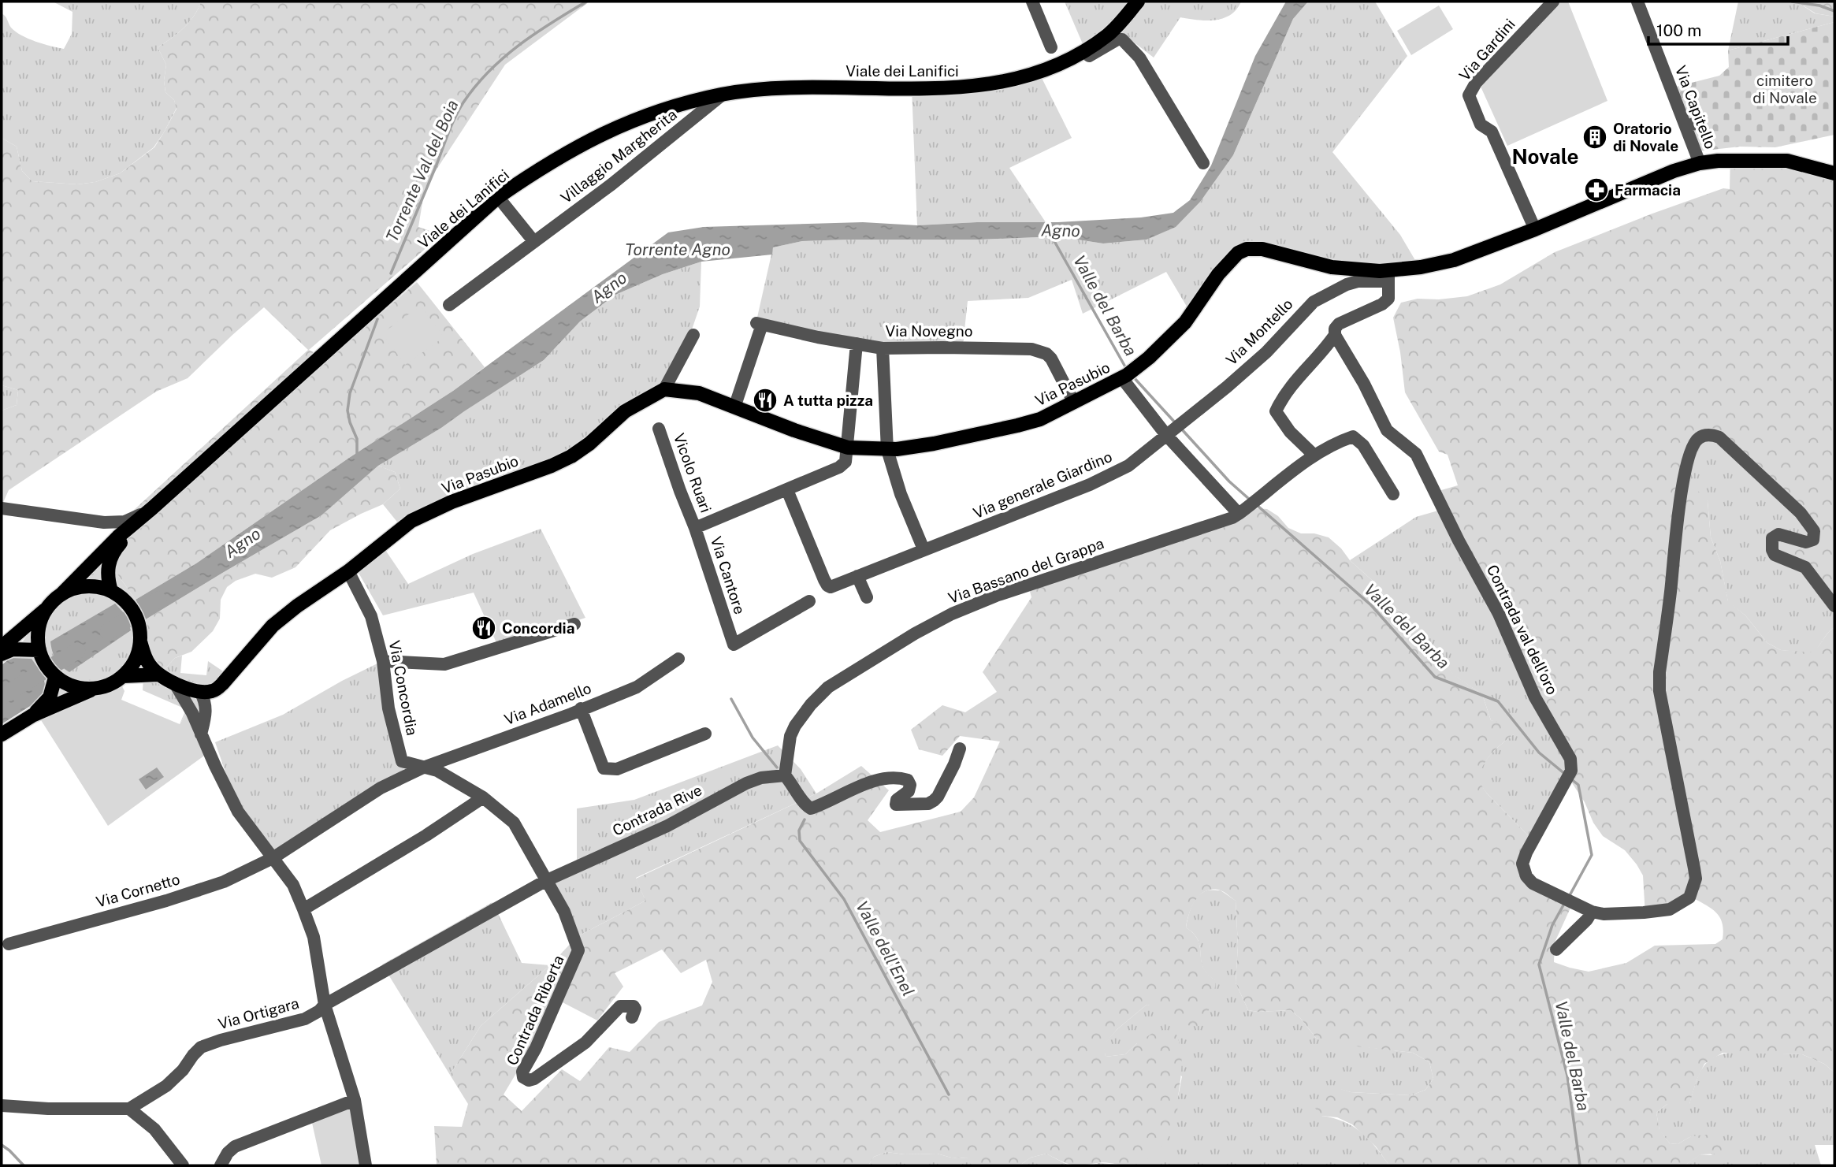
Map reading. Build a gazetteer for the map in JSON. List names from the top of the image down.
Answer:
{
  "streets": {
    "main road": ["Viale dei Lanifici", "Via Pasubio"],
    "street": [
      "Via Gardini",
      "Via Capitello",
      "Villaggio Margherita",
      "Via Novegno",
      "Via Montello",
      "Vicolo Ruari",
      "Via generale Giardino",
      "Via Bassano del Grappa",
      "Via Cantore",
      "Contrada val dell'oro",
      "Via Concordia",
      "Via Adamello",
      "Contrada Rive",
      "Via Cornetto",
      "Contrada Riberta",
      "Via Ortigara"
    ]
  },
  "crossings": [
    ["Viale dei Lanifici", "Villaggio Margherita"],
    ["Via Novegno", "Via Pasubio"],
    ["Via Montello", "Via Pasubio"],
    ["Via Montello", "Via generale Giardino"],
    ["Via Pasubio", "Via Cantore"],
    ["Via Pasubio", "Via Concordia"],
    ["Vicolo Ruari", "Via Cantore"],
    ["Via Bassano del Grappa", "Contrada Rive"],
    ["Via Concordia", "Via Adamello"],
    ["Via Concordia", "Contrada Rive"],
    ["Via Concordia", "Via Cornetto"],
    ["Via Concordia", "Contrada Riberta"],
    ["Via Concordia", "Via Ortigara"],
    ["Via Adamello", "Via Cornetto"],
    ["Contrada Rive", "Contrada Riberta"],
    ["Contrada Rive", "Via Ortigara"],
    ["Contrada Riberta", "Via Ortigara"]
  ],
  "districts": ["Novale"],
  "water": [
    "Torrente Val del Boia",
    "Agno",
    "Torrente Agno",
    "Valle del Barba",
    "Valle dell'Enel"
  ],
  "parks": ["cimitero di Novale"],
  "places": {
    "building": ["Oratorio di Novale"],
    "pharmacy": ["Farmacia"],
    "restaurant": ["A tutta pizza", "Concordia"]
  },
  "scale_bar": "100 m"
}
